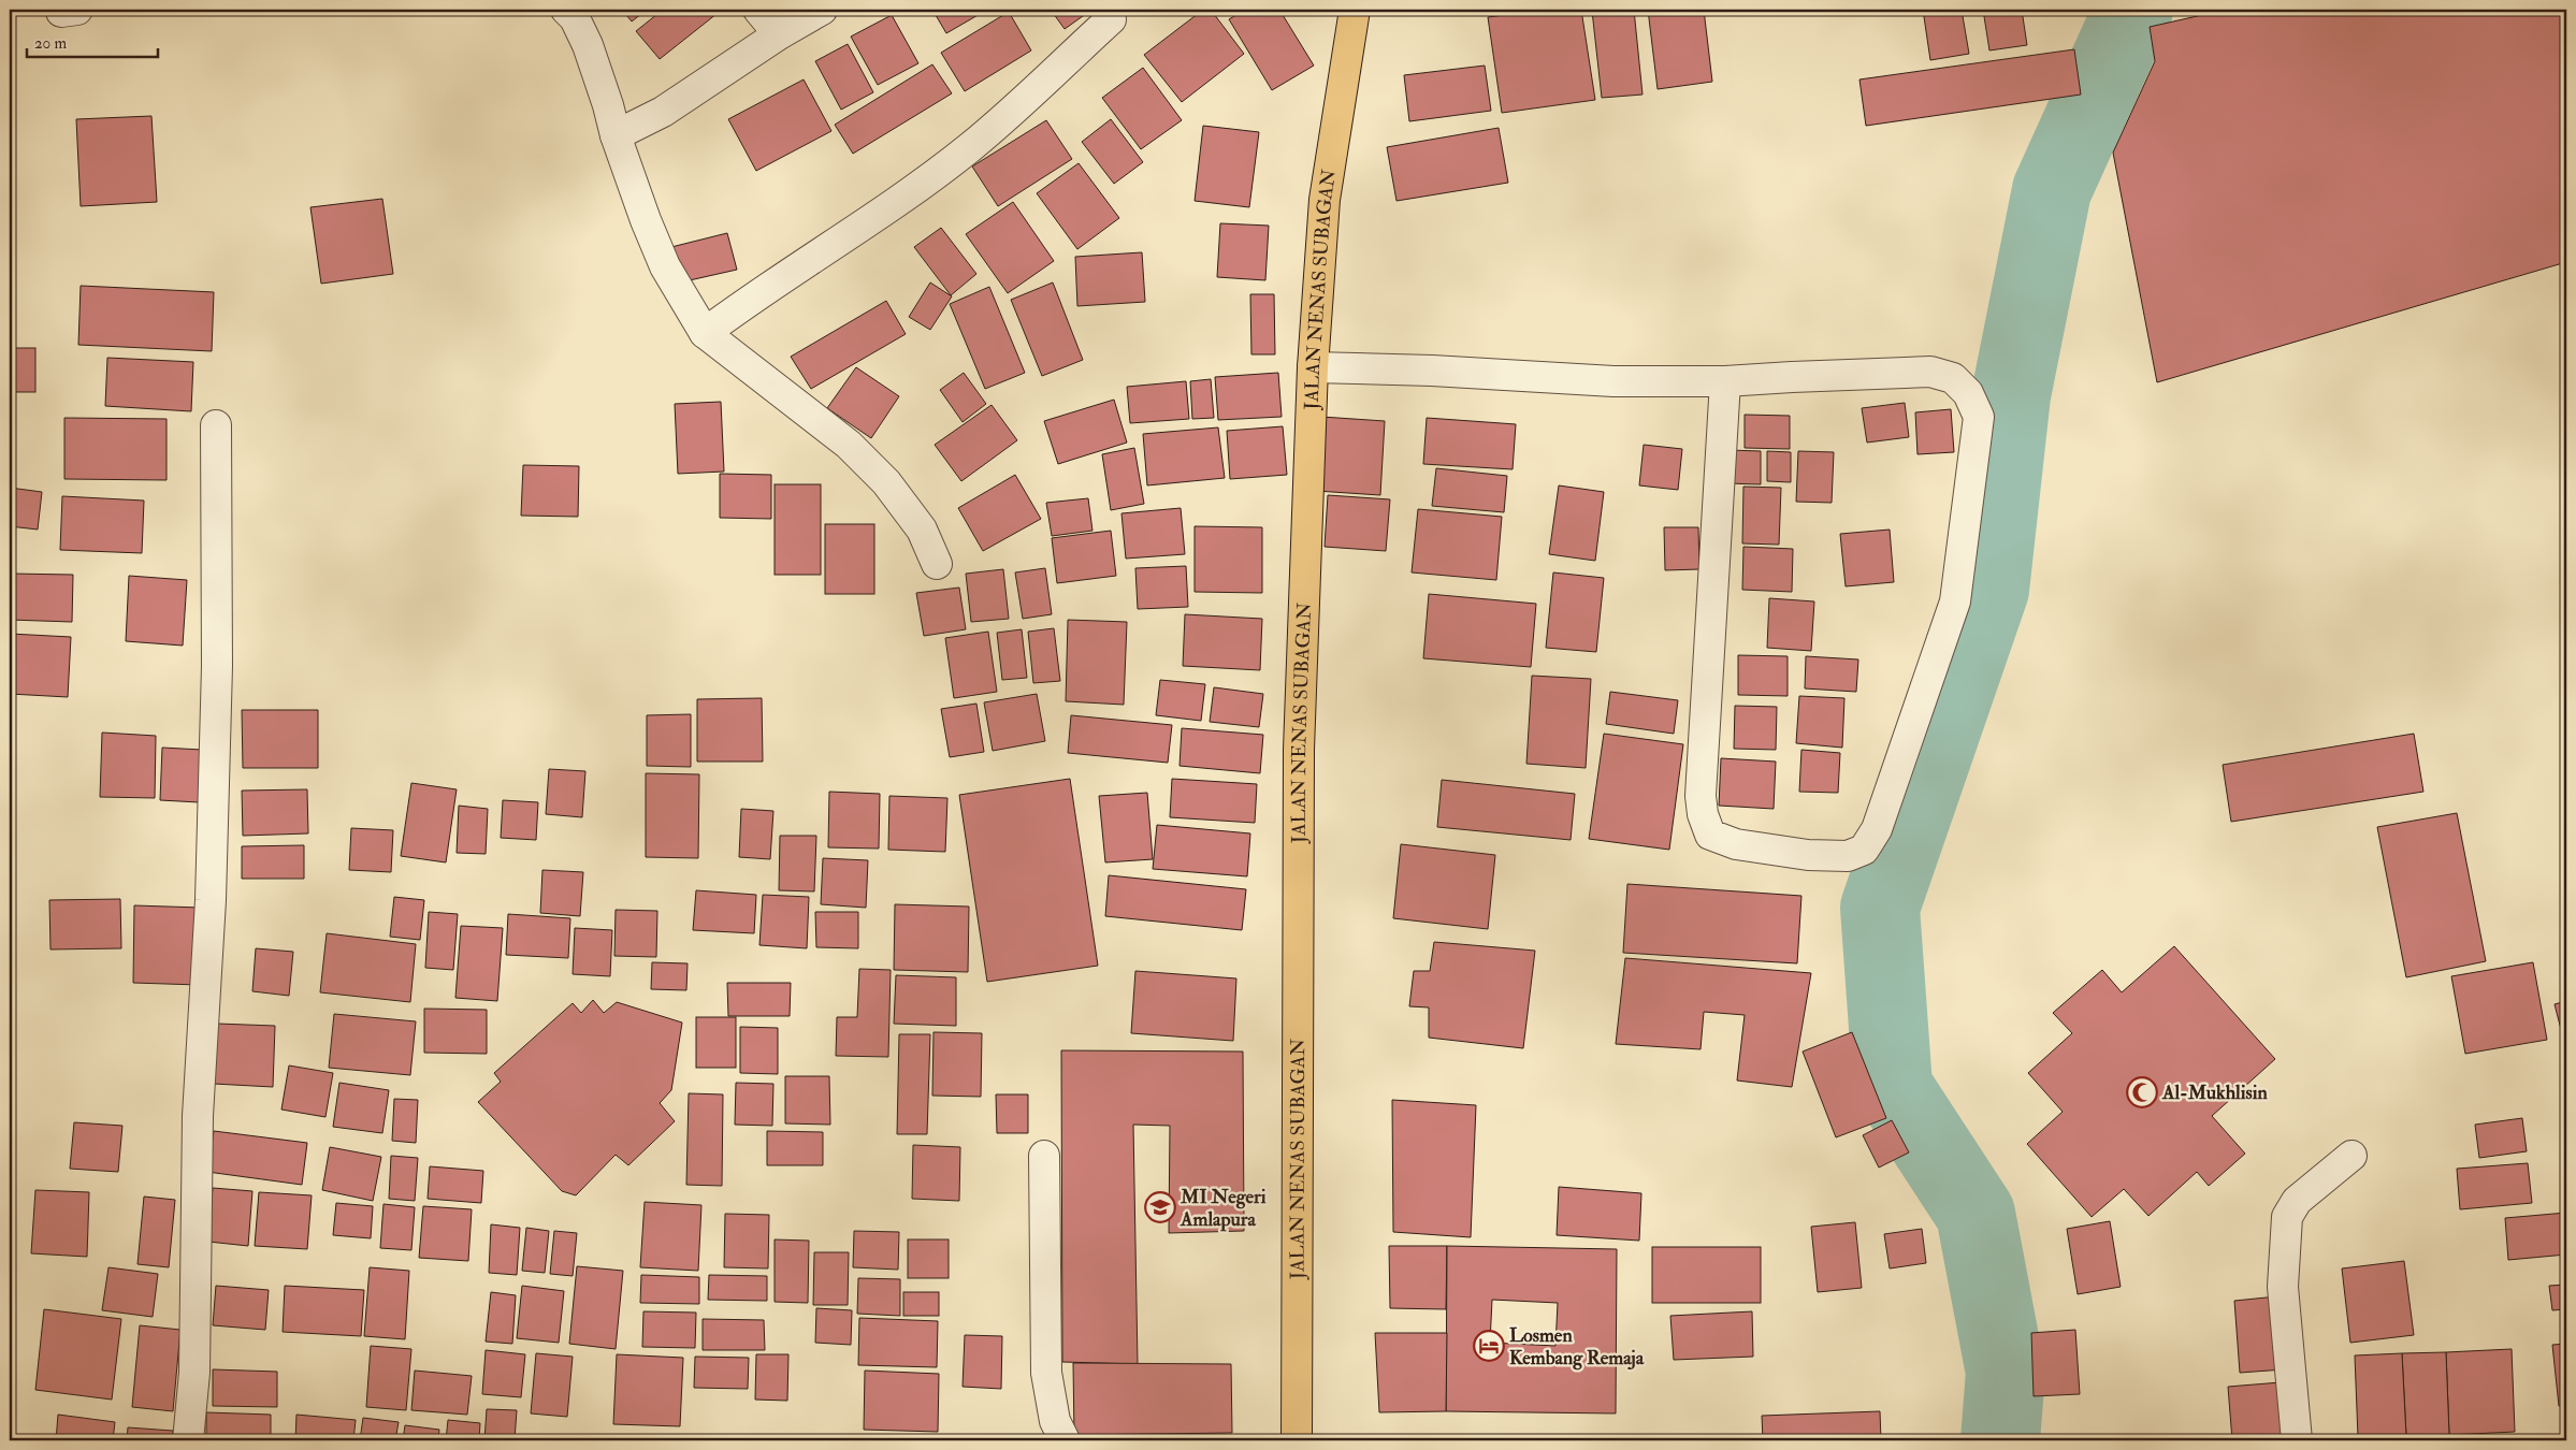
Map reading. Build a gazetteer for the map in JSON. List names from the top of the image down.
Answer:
{
  "streets": {
    "main road": ["JALAN NENAS SUBAGAN"]
  },
  "places": {
    "mosque": ["Al-Mukhlisin"],
    "school or university": ["MI Negeri Amlapura"],
    "hotel": ["Losmen Kembang Remaja"]
  },
  "scale_bar": "20 m"
}
